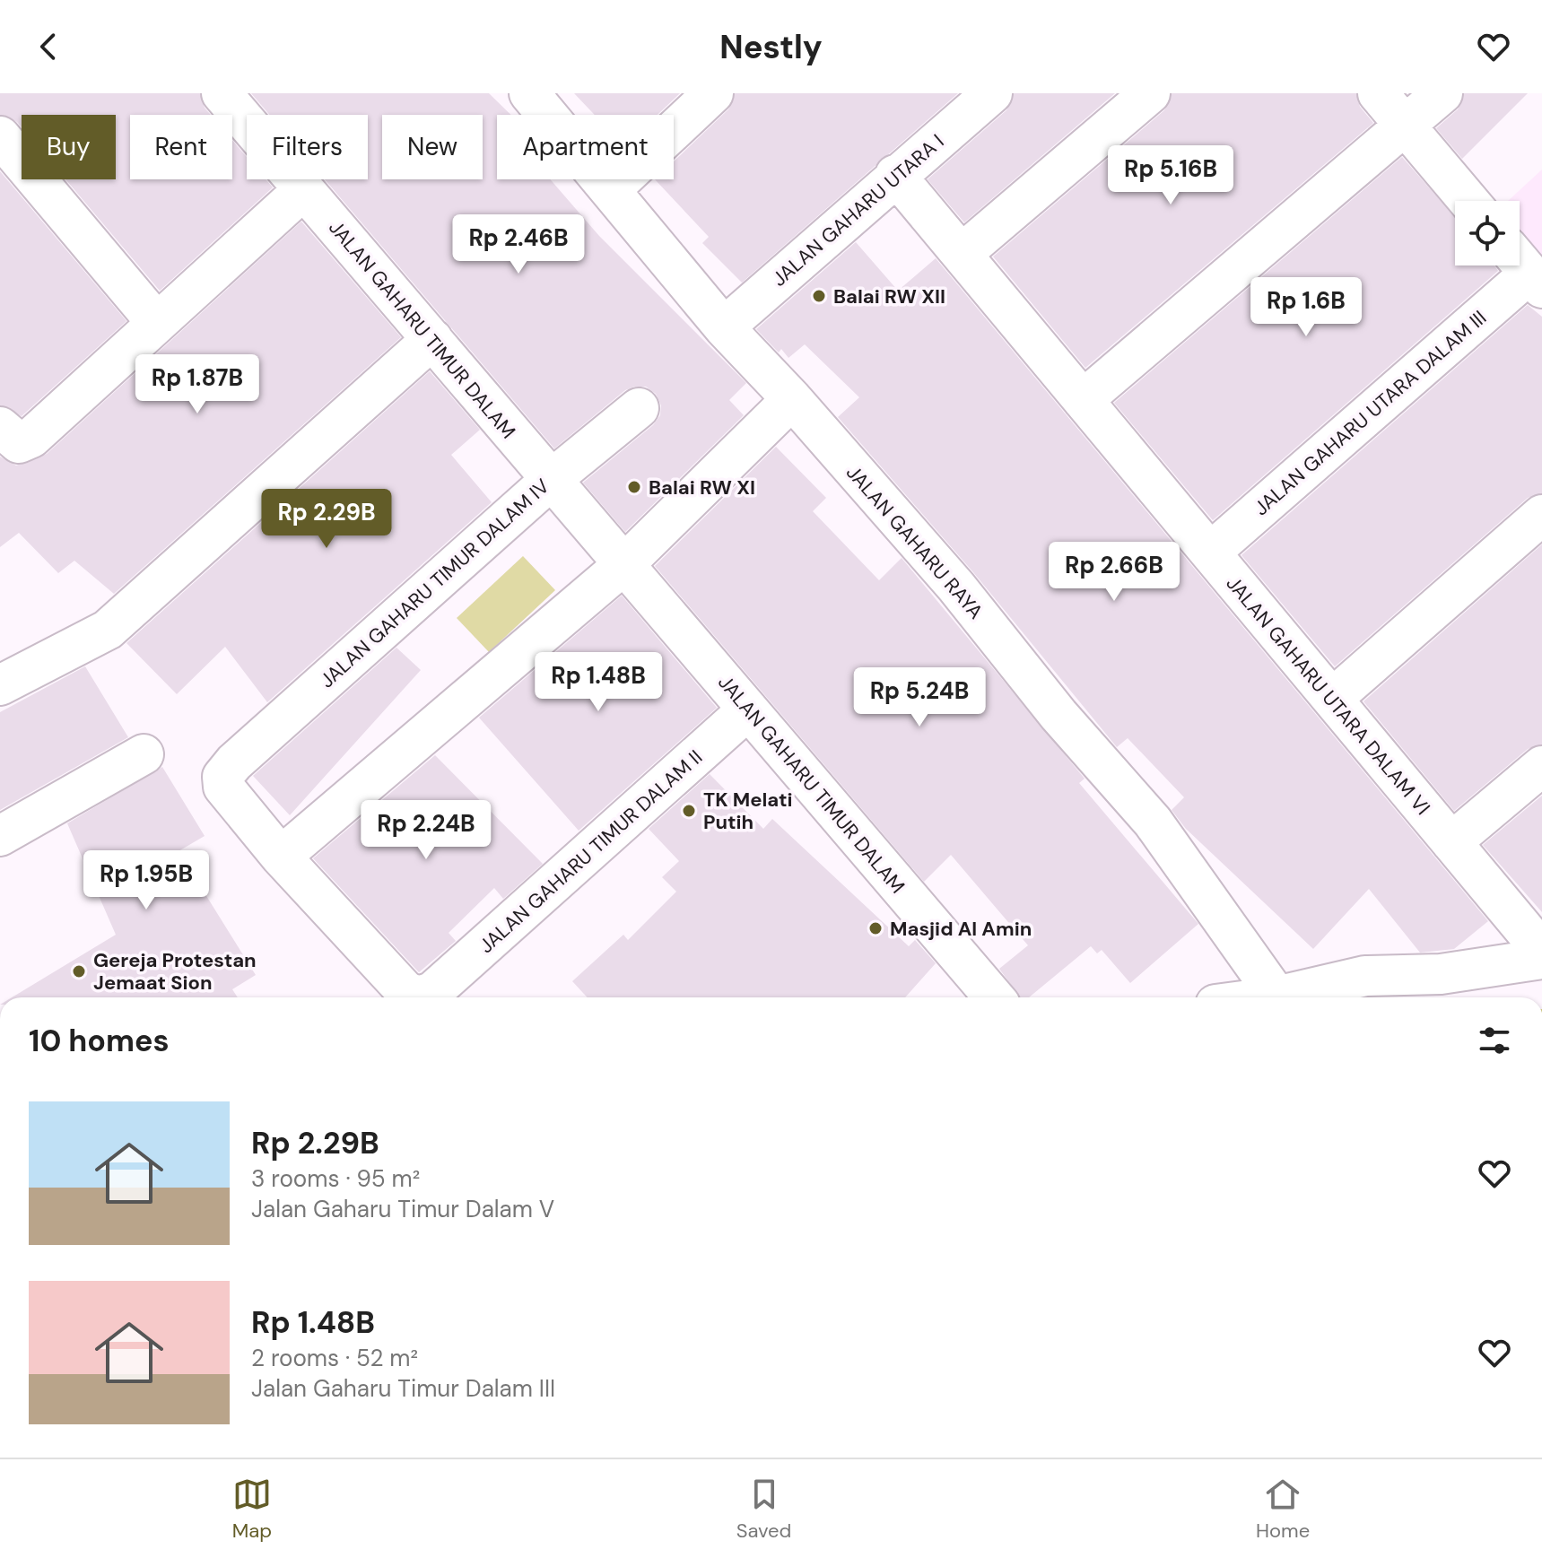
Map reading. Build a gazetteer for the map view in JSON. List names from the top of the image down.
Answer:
{
  "streets": {
    "street": [
      "JALAN GAHARU UTARA I",
      "JALAN GAHARU TIMUR DALAM",
      "JALAN GAHARU UTARA DALAM III",
      "JALAN GAHARU RAYA",
      "JALAN GAHARU TIMUR DALAM IV",
      "JALAN GAHARU UTARA DALAM VI",
      "JALAN GAHARU TIMUR DALAM II"
    ]
  },
  "crossings": [
    ["JALAN GAHARU UTARA I", "JALAN GAHARU RAYA"],
    ["JALAN GAHARU UTARA I", "JALAN GAHARU UTARA DALAM VI"],
    ["JALAN GAHARU TIMUR DALAM", "JALAN GAHARU TIMUR DALAM IV"],
    ["JALAN GAHARU TIMUR DALAM", "JALAN GAHARU TIMUR DALAM II"],
    ["JALAN GAHARU UTARA DALAM III", "JALAN GAHARU UTARA DALAM VI"],
    ["JALAN GAHARU TIMUR DALAM IV", "JALAN GAHARU TIMUR DALAM II"]
  ],
  "places": [
    "Balai RW XII",
    "Balai RW XI",
    "TK Melati Putih",
    "Masjid Al Amin",
    "Gereja Protestan Jemaat Sion"
  ],
  "page": {
    "header": "Nestly",
    "chip": [
      "Buy",
      "Rent",
      "Filters",
      "New",
      "Apartment"
    ],
    "price": [
      "Rp 5.16B",
      "Rp 2.46B",
      "Rp 1.6B",
      "Rp 1.87B",
      "Rp 2.29B",
      "Rp 2.66B",
      "Rp 1.48B",
      "Rp 5.24B",
      "Rp 2.24B",
      "Rp 1.95B"
    ],
    "heading": "10 homes",
    "list": [
      {
        "name": "Rp 2.29B",
        "note": "3 rooms · 95 m² · Jalan Gaharu Timur Dalam V"
      },
      {
        "name": "Rp 1.48B",
        "note": "2 rooms · 52 m² · Jalan Gaharu Timur Dalam III"
      }
    ],
    "tabs": ["Map", "Saved", "Home"]
  }
}
